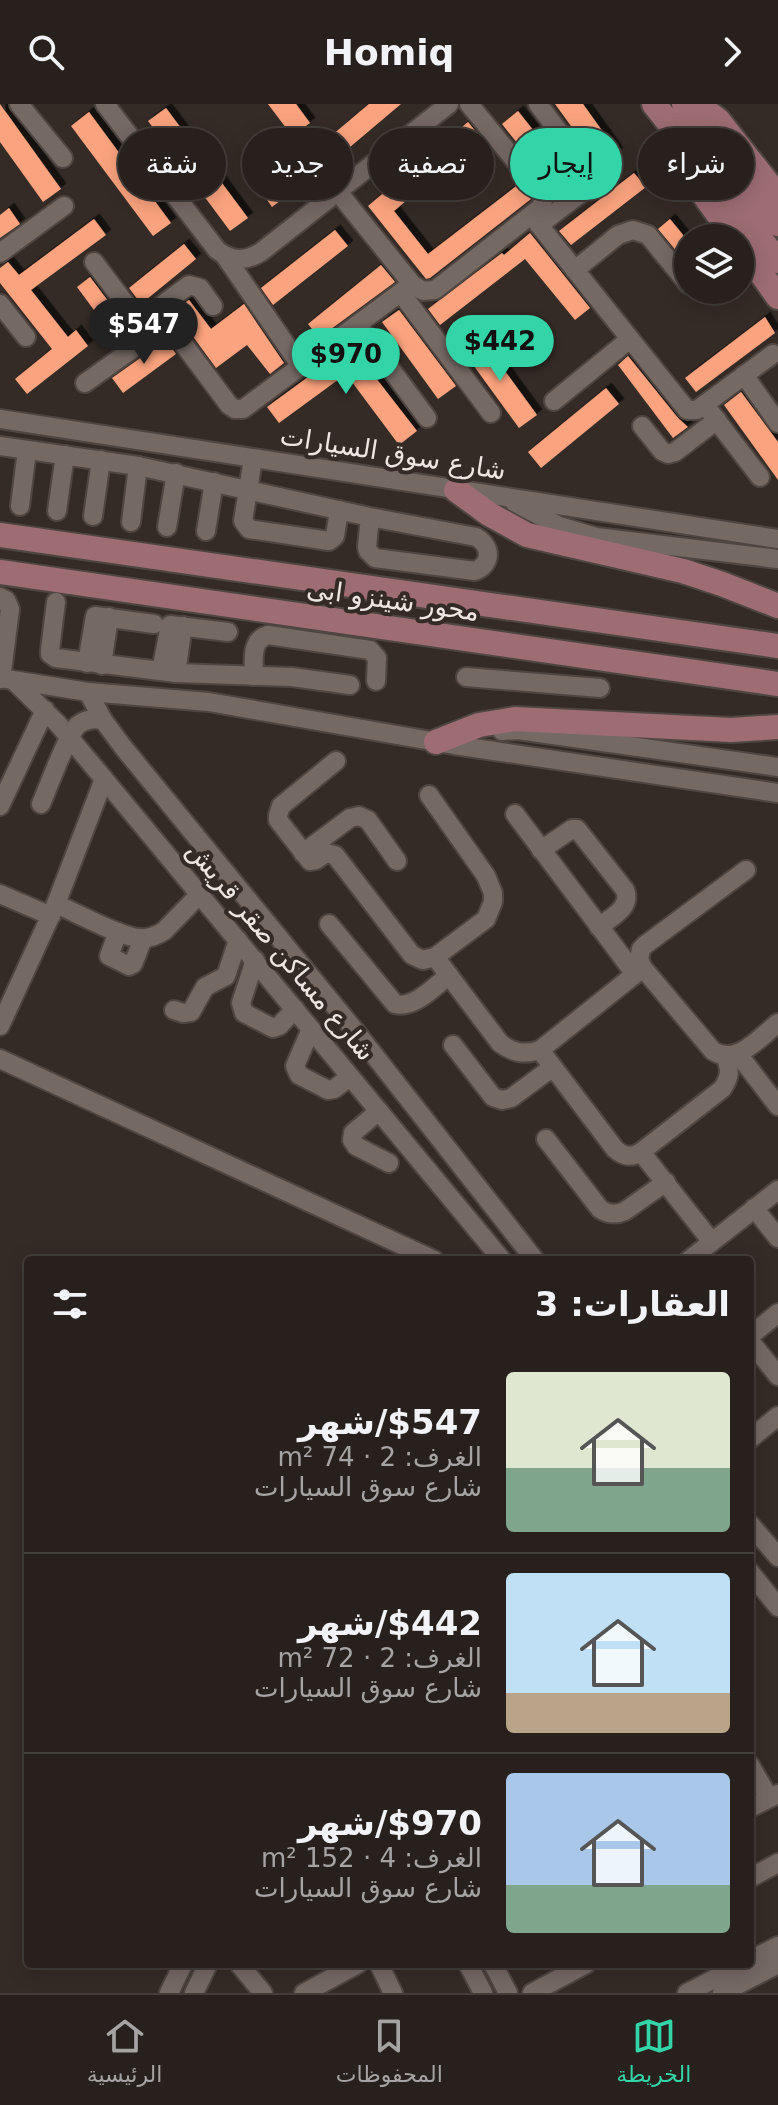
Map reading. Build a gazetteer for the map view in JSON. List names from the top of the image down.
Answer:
{
  "streets": {
    "main road": ["محور شينزو ابى"],
    "street": ["شارع سوق السيارات", "شارع مساكن صقر قريش"]
  },
  "page": {
    "header": "Homiq",
    "chip": [
      "شراء",
      "إيجار",
      "تصفية",
      "جديد",
      "شقة"
    ],
    "price": ["$547", "$442", "$970"],
    "heading": "العقارات: 3",
    "list": [
      {
        "name": "$547/شهر",
        "note": "الغرف: 2 · 74 m² · شارع سوق السيارات"
      },
      {
        "name": "$442/شهر",
        "note": "الغرف: 2 · 72 m² · شارع سوق السيارات"
      },
      {
        "name": "$970/شهر",
        "note": "الغرف: 4 · 152 m² · شارع سوق السيارات"
      }
    ],
    "tabs": ["الخريطة", "المحفوظات", "الرئيسية"]
  }
}
